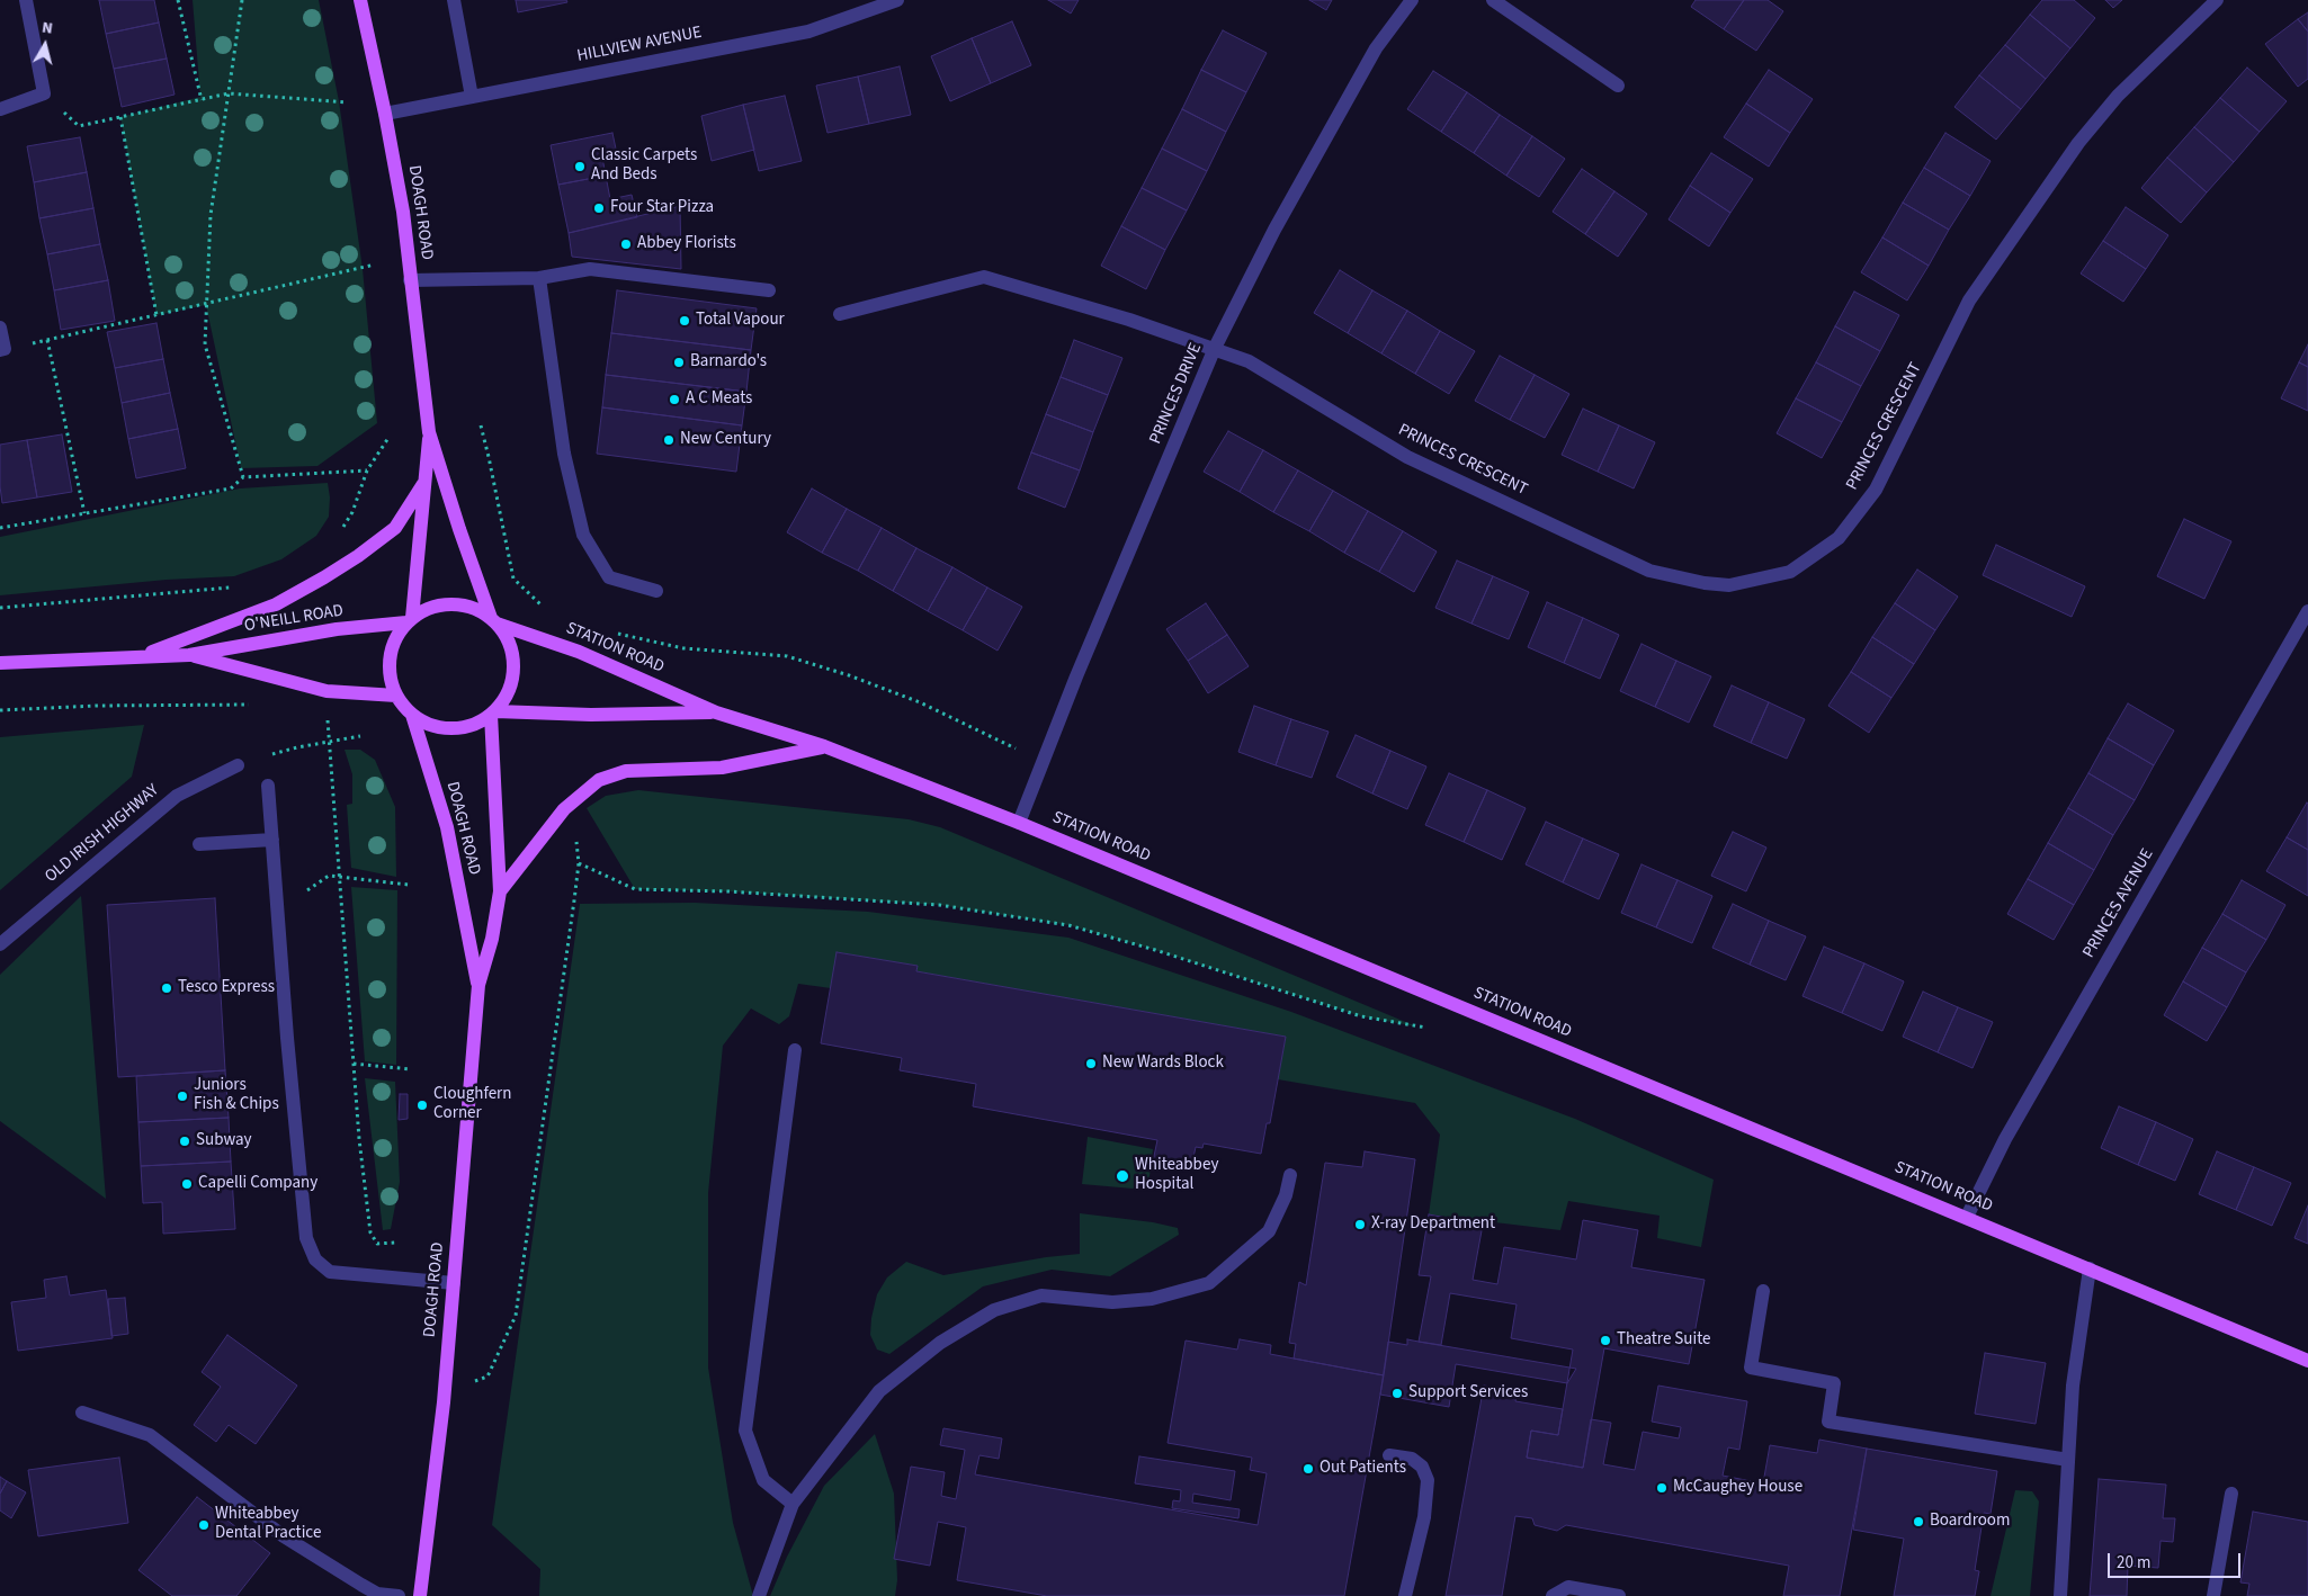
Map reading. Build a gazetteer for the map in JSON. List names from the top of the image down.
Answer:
{
  "streets": {
    "main road": ["DOAGH ROAD", "O'NEILL ROAD", "STATION ROAD"],
    "street": [
      "HILLVIEW AVENUE",
      "PRINCES DRIVE",
      "PRINCES CRESCENT",
      "OLD IRISH HIGHWAY",
      "PRINCES AVENUE"
    ]
  },
  "crossings": [
    ["HILLVIEW AVENUE", "DOAGH ROAD"],
    ["DOAGH ROAD", "O'NEILL ROAD"],
    ["DOAGH ROAD", "STATION ROAD"],
    ["PRINCES DRIVE", "PRINCES CRESCENT"],
    ["PRINCES DRIVE", "STATION ROAD"],
    ["O'NEILL ROAD", "STATION ROAD"],
    ["STATION ROAD", "PRINCES AVENUE"]
  ],
  "places": [
    "Classic Carpets And Beds",
    "Four Star Pizza",
    "Abbey Florists",
    "Total Vapour",
    "Barnardo's",
    "A C Meats",
    "New Century",
    "Tesco Express",
    "New Wards Block",
    "Juniors Fish & Chips",
    "Cloughfern Corner",
    "Subway",
    "Whiteabbey Hospital",
    "Capelli Company",
    "X-ray Department",
    "Theatre Suite",
    "Support Services",
    "Out Patients",
    "McCaughey House",
    "Boardroom",
    "Whiteabbey Dental Practice"
  ],
  "scale_bar": "20 m",
  "north": "top"
}
